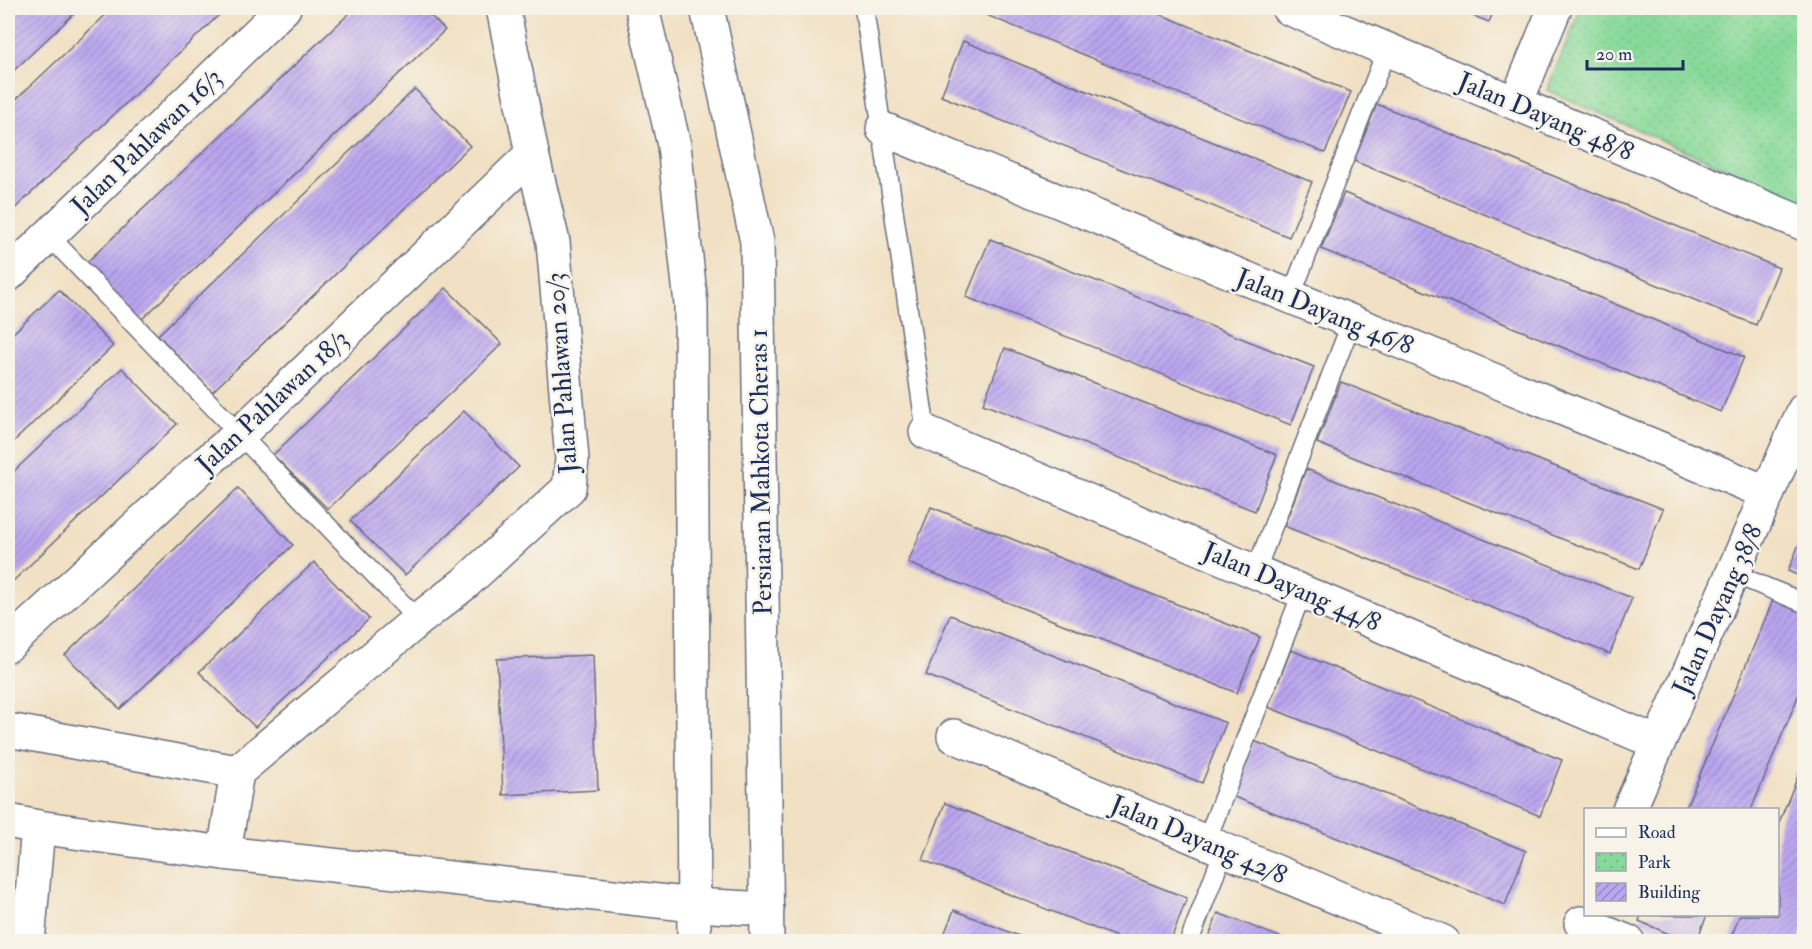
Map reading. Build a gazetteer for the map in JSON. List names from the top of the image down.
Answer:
{
  "streets": {
    "street": [
      "Jalan Dayang 48/8",
      "Jalan Pahlawan 16/3",
      "Jalan Dayang 46/8",
      "Jalan Pahlawan 20/3",
      "Jalan Pahlawan 18/3",
      "Persiaran Mahkota Cheras 1",
      "Jalan Dayang 44/8",
      "Jalan Dayang 38/8",
      "Jalan Dayang 42/8"
    ]
  },
  "crossings": [
    ["Jalan Dayang 46/8", "Jalan Dayang 38/8"],
    ["Jalan Pahlawan 20/3", "Jalan Pahlawan 18/3"],
    ["Jalan Dayang 44/8", "Jalan Dayang 38/8"]
  ],
  "legend": ["Road", "Park", "Building"],
  "scale_bar": "20 m"
}
